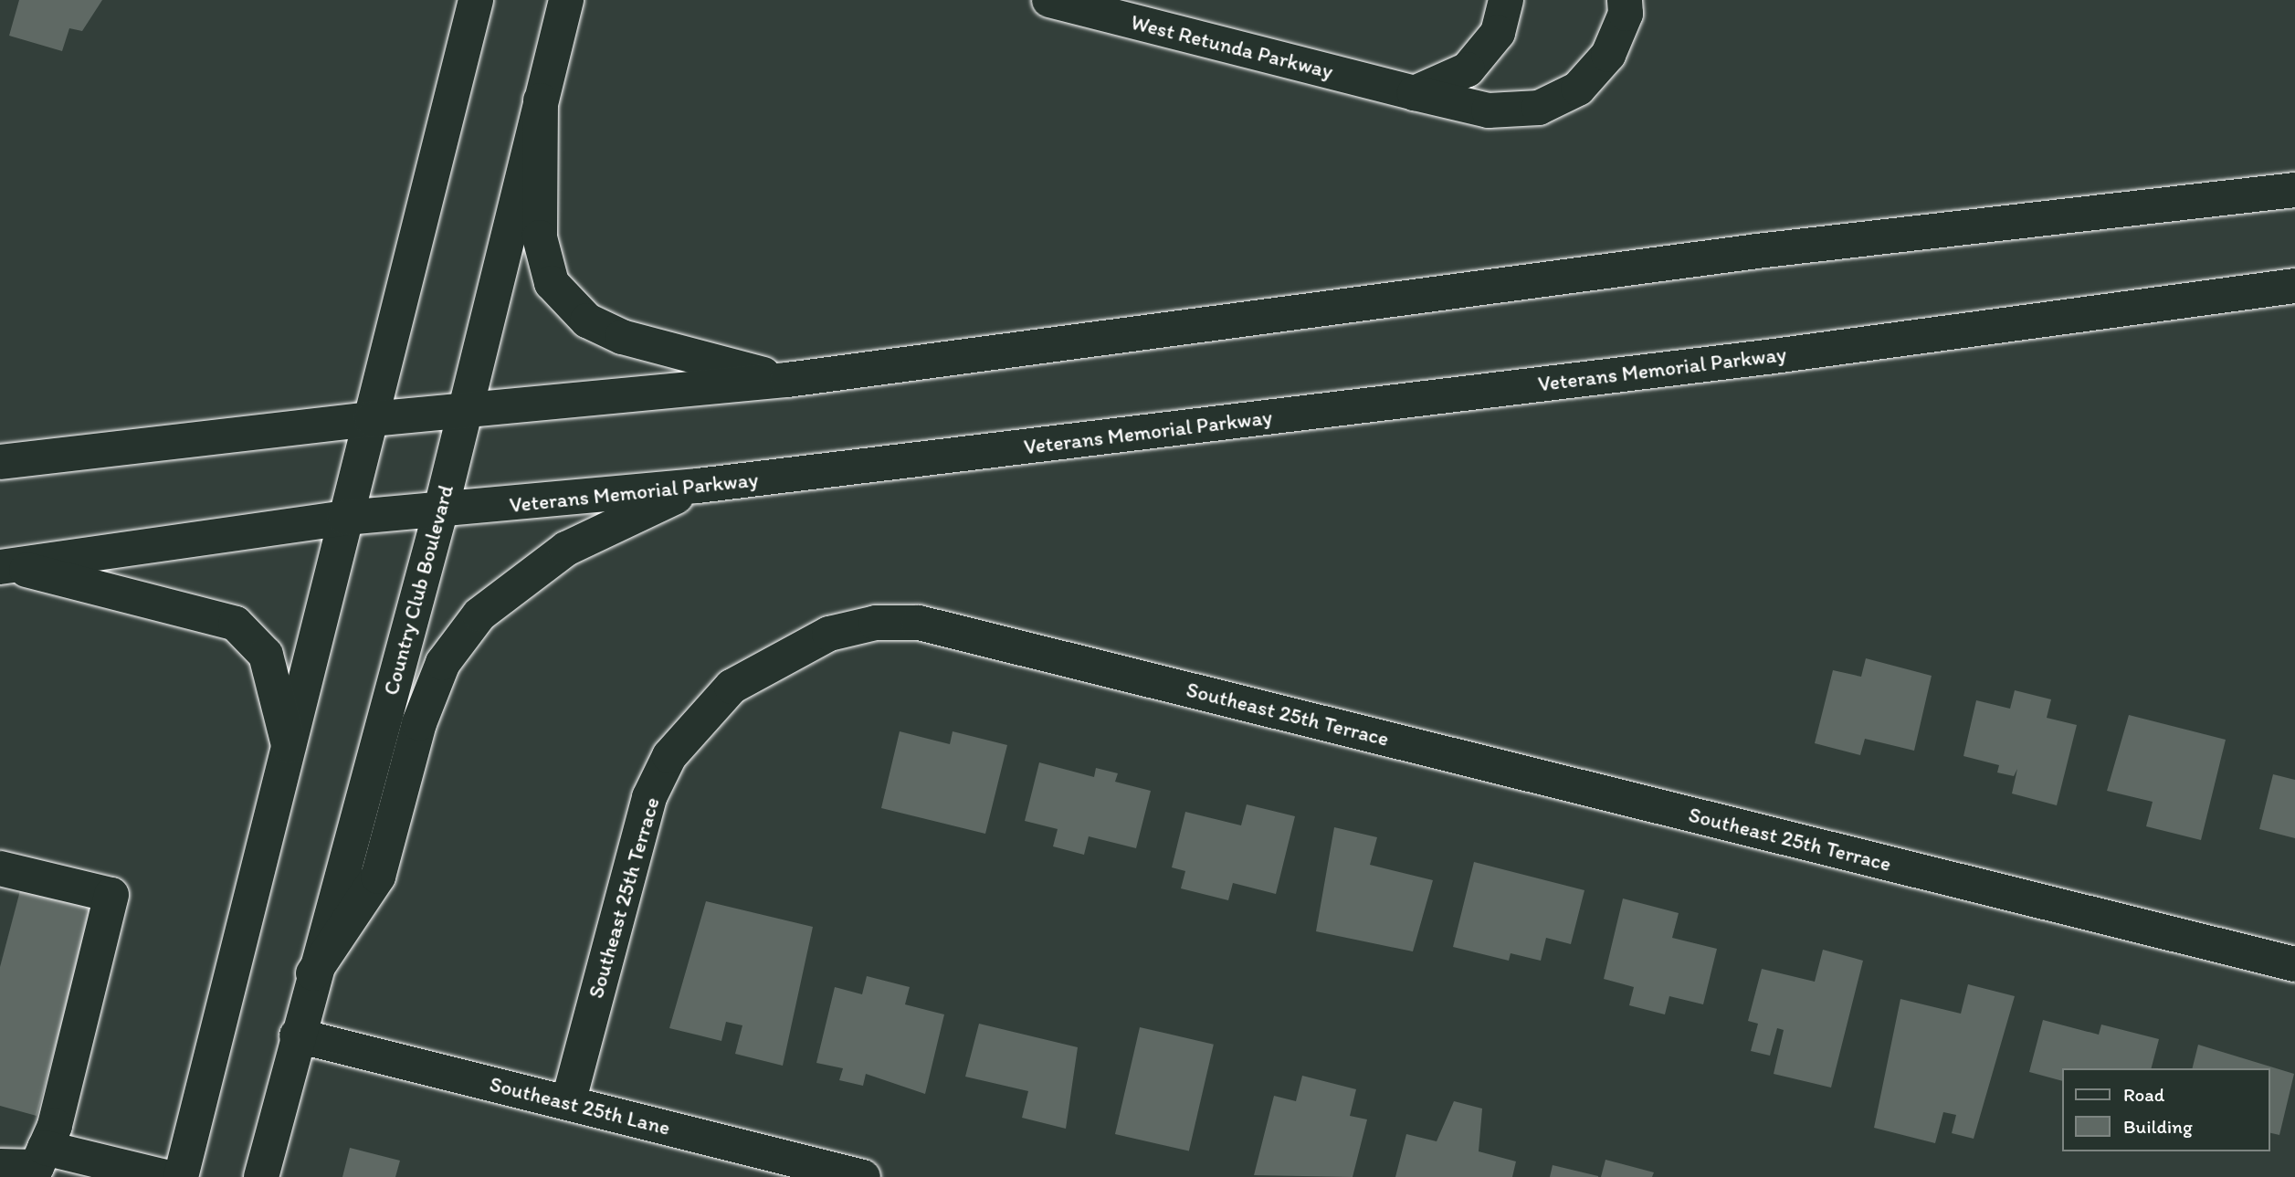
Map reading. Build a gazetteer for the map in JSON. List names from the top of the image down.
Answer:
{
  "streets": {
    "main road": [
      "West Retunda Parkway",
      "Veterans Memorial Parkway",
      "Country Club Boulevard",
      "Southeast 25th Terrace",
      "Southeast 25th Lane"
    ]
  },
  "crossings": [
    ["Veterans Memorial Parkway", "Country Club Boulevard"],
    ["Country Club Boulevard", "Southeast 25th Lane"],
    ["Southeast 25th Terrace", "Southeast 25th Lane"]
  ],
  "legend": ["Road", "Building"]
}
